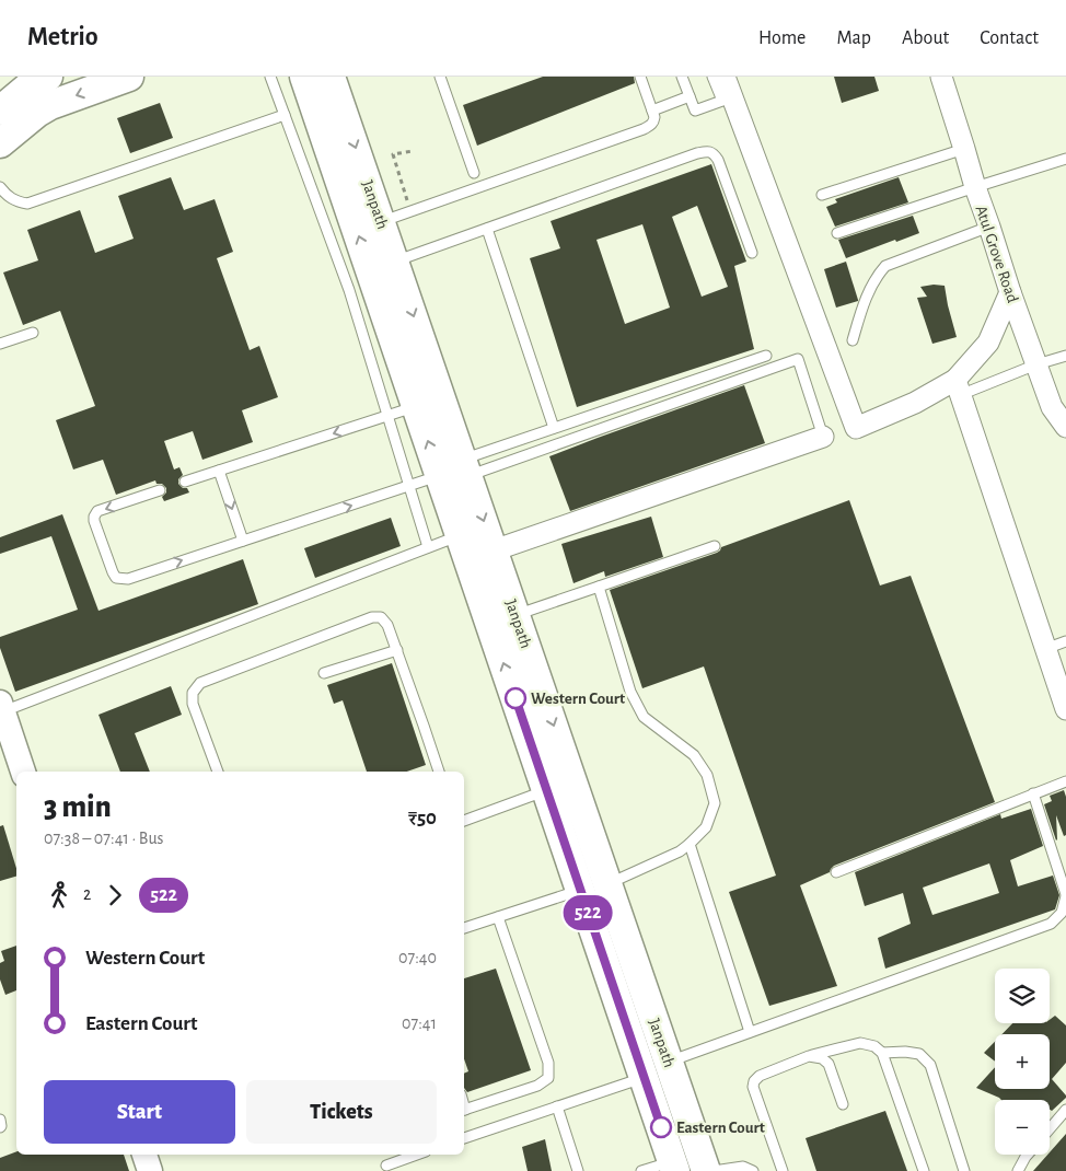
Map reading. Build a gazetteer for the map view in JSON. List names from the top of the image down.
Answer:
{
  "streets": {
    "main road": ["Janpath"],
    "street": ["Atul Grove Road"]
  },
  "places": ["Western Court", "Eastern Court"],
  "lines": ["bus line 522"],
  "page": {
    "header": "Metrio",
    "nav": [
      "Home",
      "Map",
      "About",
      "Contact"
    ],
    "on_map": "522",
    "heading": ["3 min", "07:38 – 07:41 · Bus", "₹50"],
    "legs": ["2", "522"],
    "list": [
      {
        "name": "Western Court",
        "value": "07:40"
      },
      {
        "name": "Eastern Court",
        "value": "07:41"
      }
    ],
    "map_buttons": ["+", "−"],
    "buttons": ["Start", "Tickets"]
  }
}
